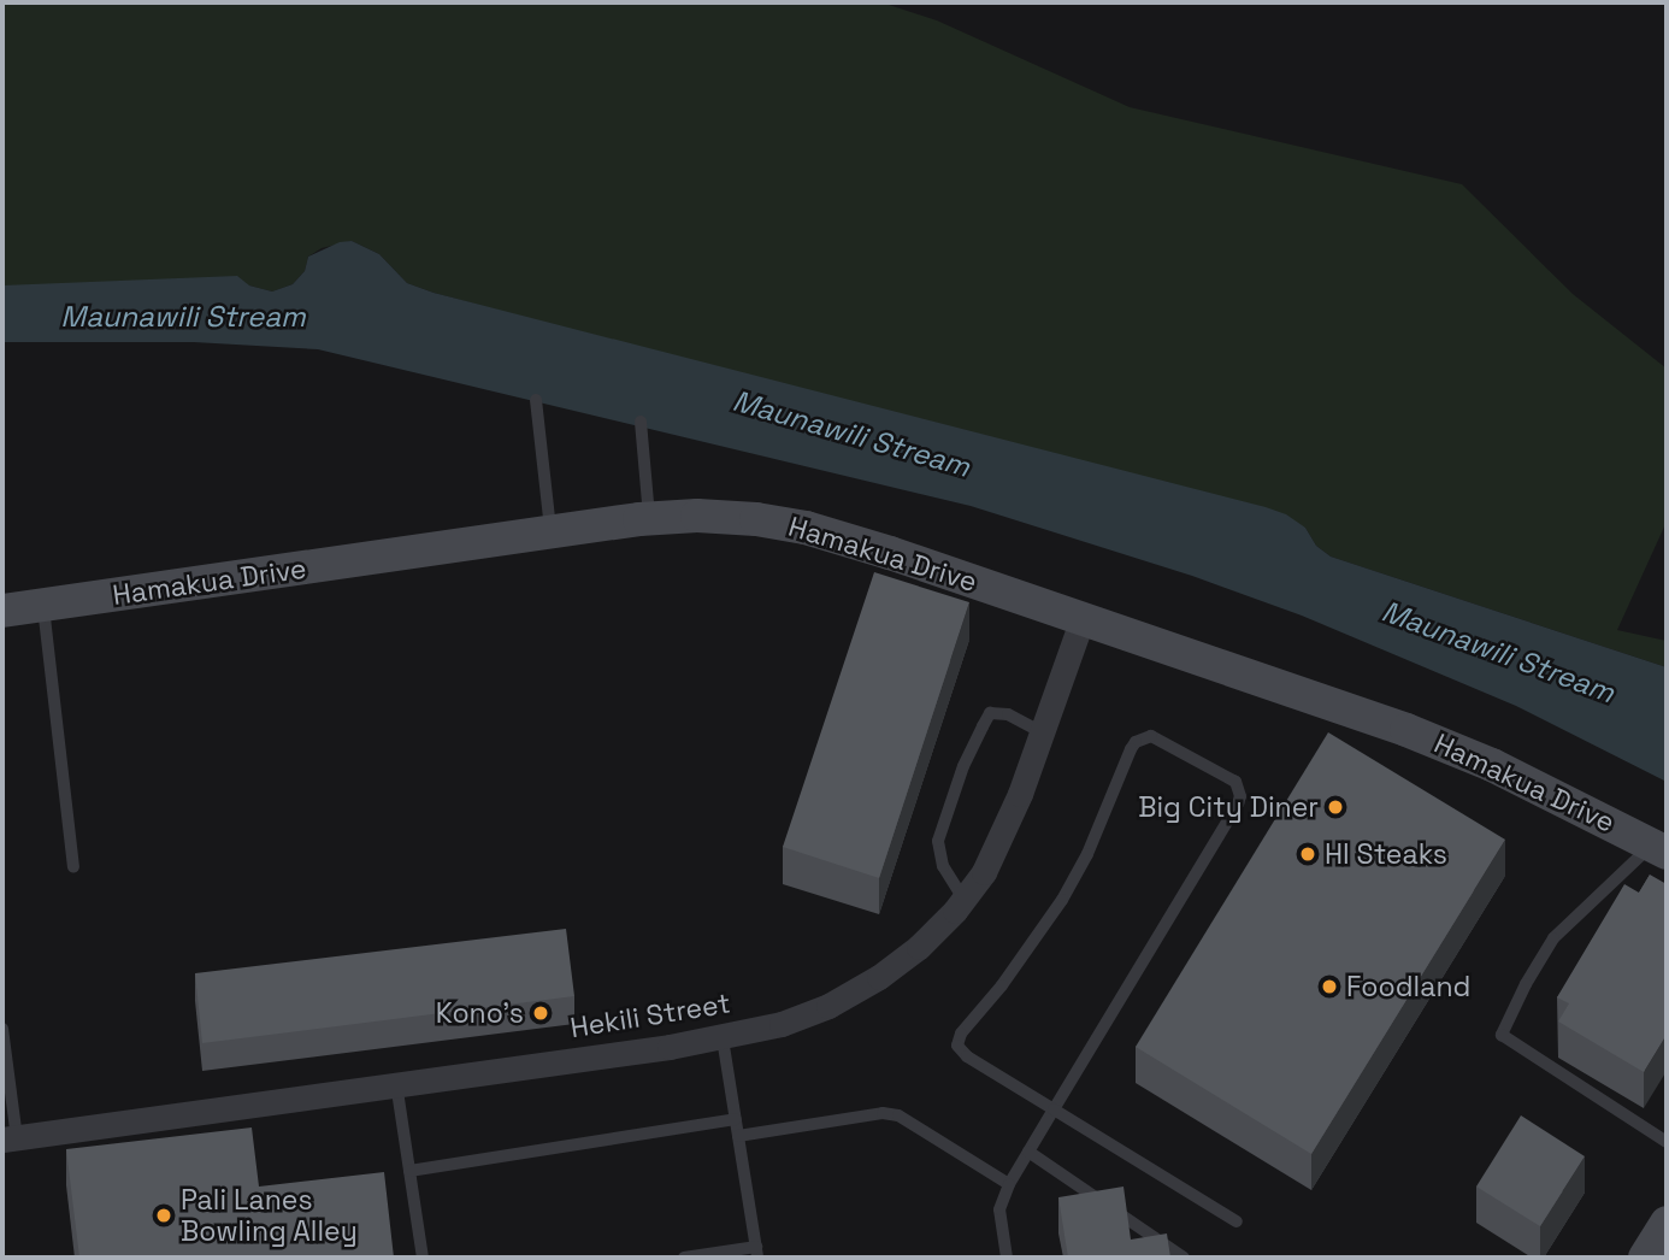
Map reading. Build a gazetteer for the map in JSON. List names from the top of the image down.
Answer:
{
  "streets": {
    "main road": ["Hamakua Drive"],
    "street": ["Hekili Street"]
  },
  "crossings": [
    ["Hamakua Drive", "Hekili Street"]
  ],
  "water": ["Maunawili Stream"],
  "places": [
    "Big City Diner",
    "HI Steaks",
    "Foodland",
    "Kono's",
    "Pali Lanes Bowling Alley"
  ]
}
